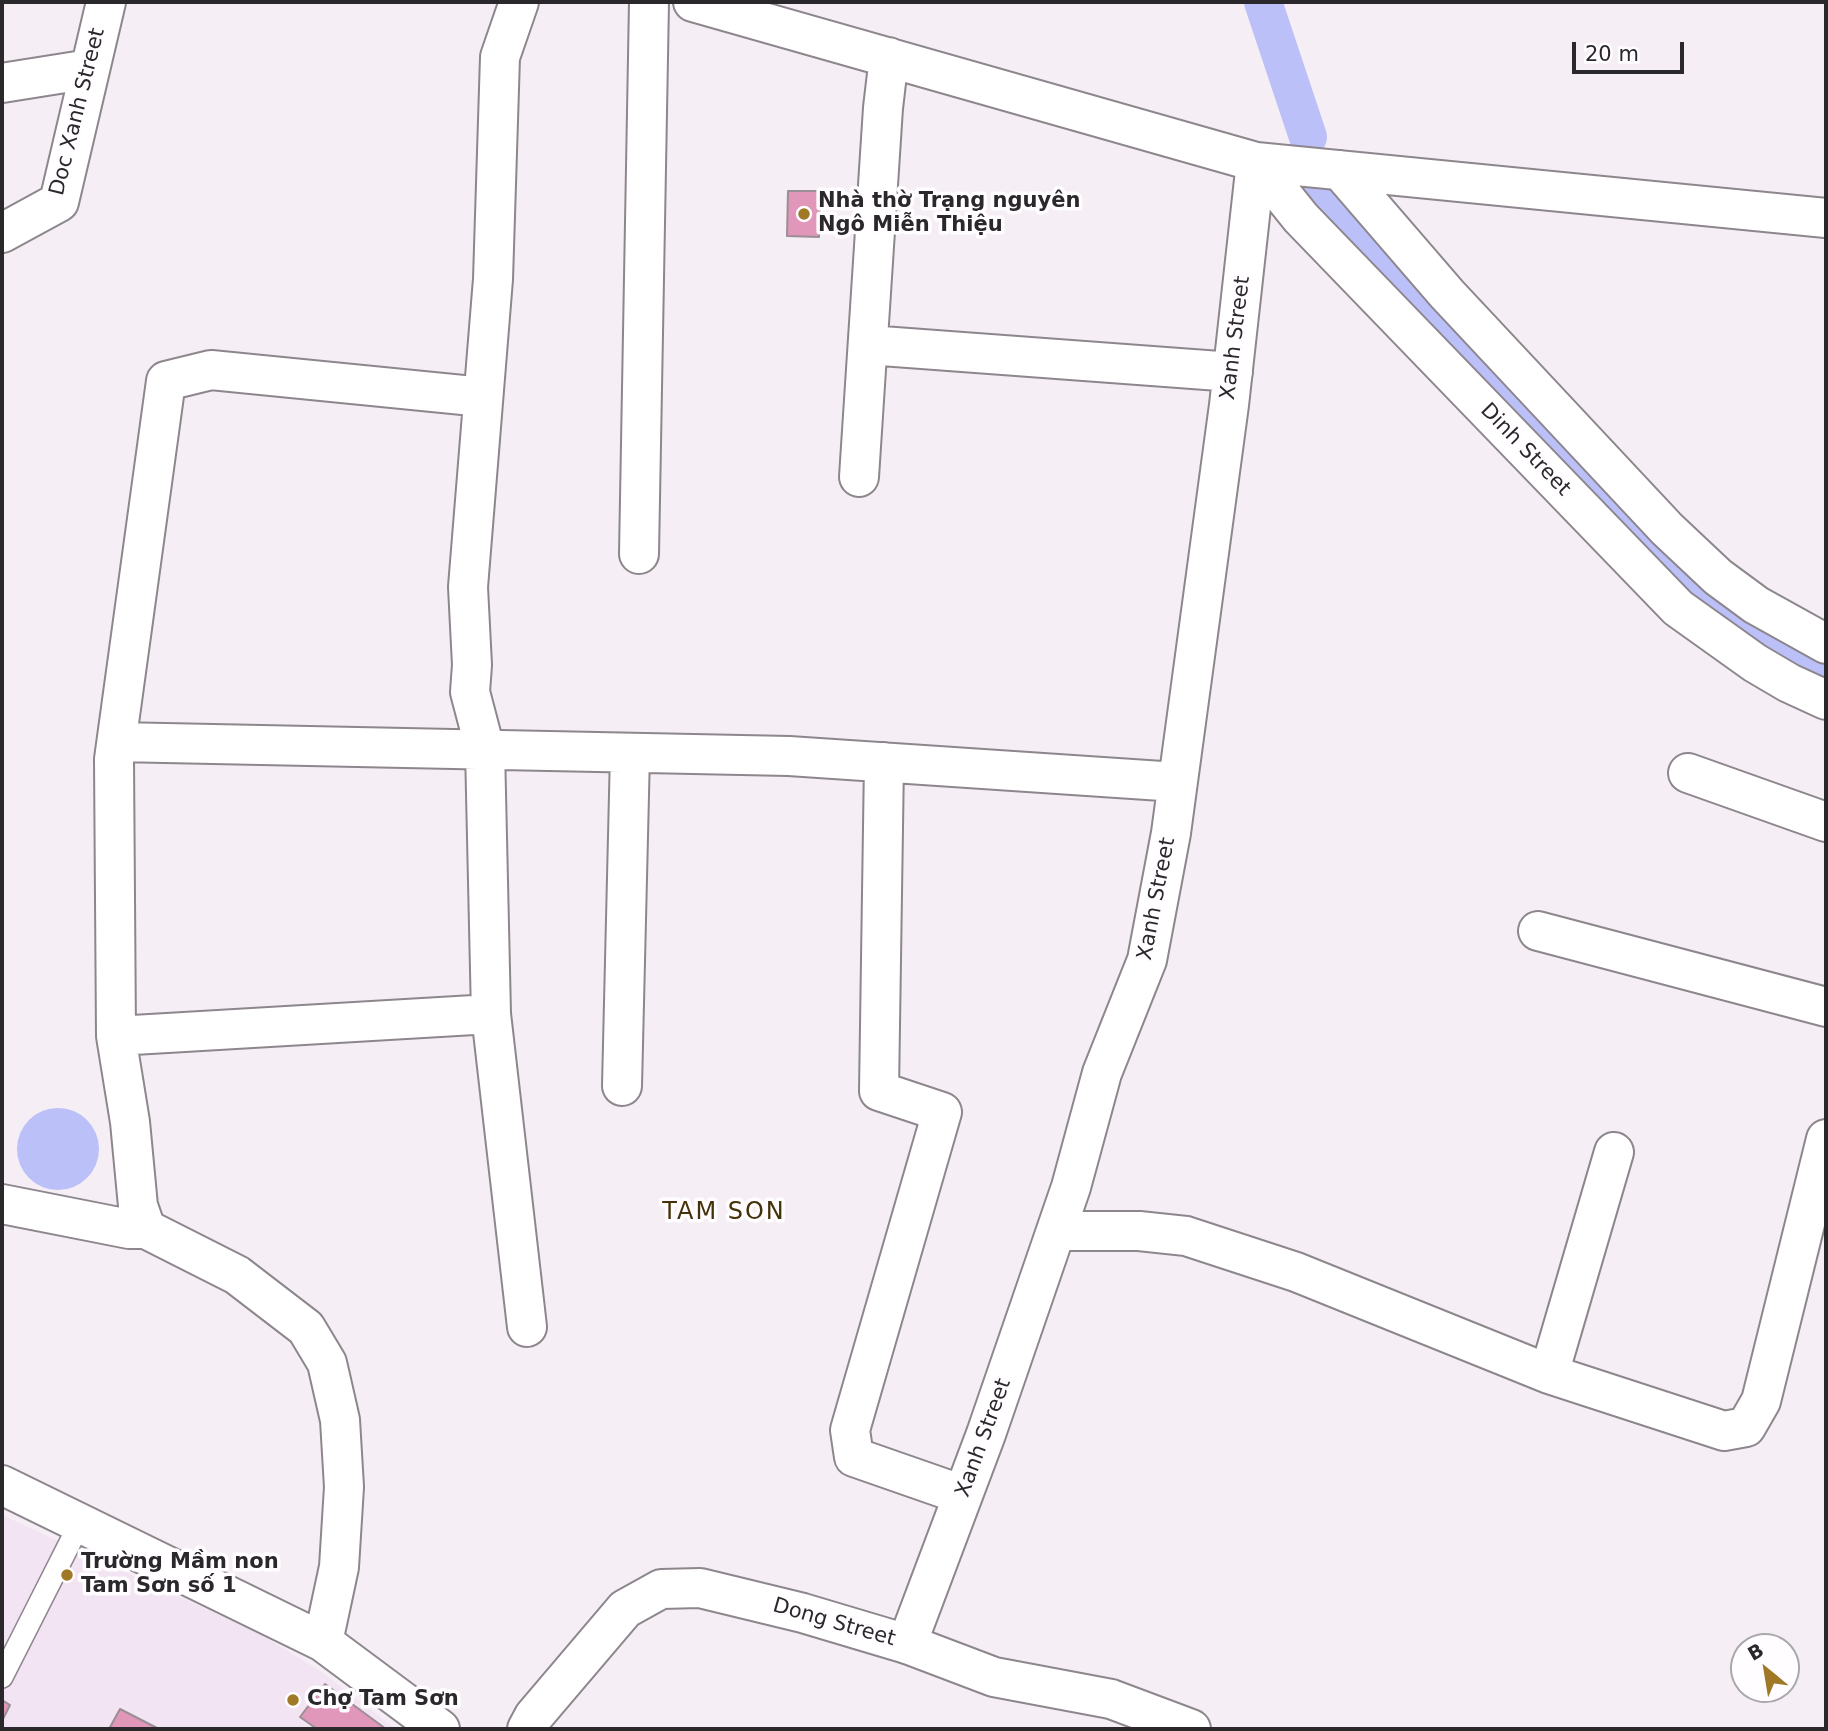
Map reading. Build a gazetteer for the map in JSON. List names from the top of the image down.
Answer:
{
  "streets": {
    "street": [
      "Doc Xanh Street",
      "Xanh Street",
      "Dinh Street",
      "Dong Street"
    ]
  },
  "crossings": [
    ["Xanh Street", "Dinh Street"],
    ["Xanh Street", "Dong Street"]
  ],
  "districts": ["TAM SON"],
  "places": ["Nhà thờ Trạng nguyên Ngô Miễn Thiệu", "Trường Mầm non Tam Sơn số 1", "Chợ Tam Sơn"],
  "scale_bar": "20 m",
  "north": "top left"
}
